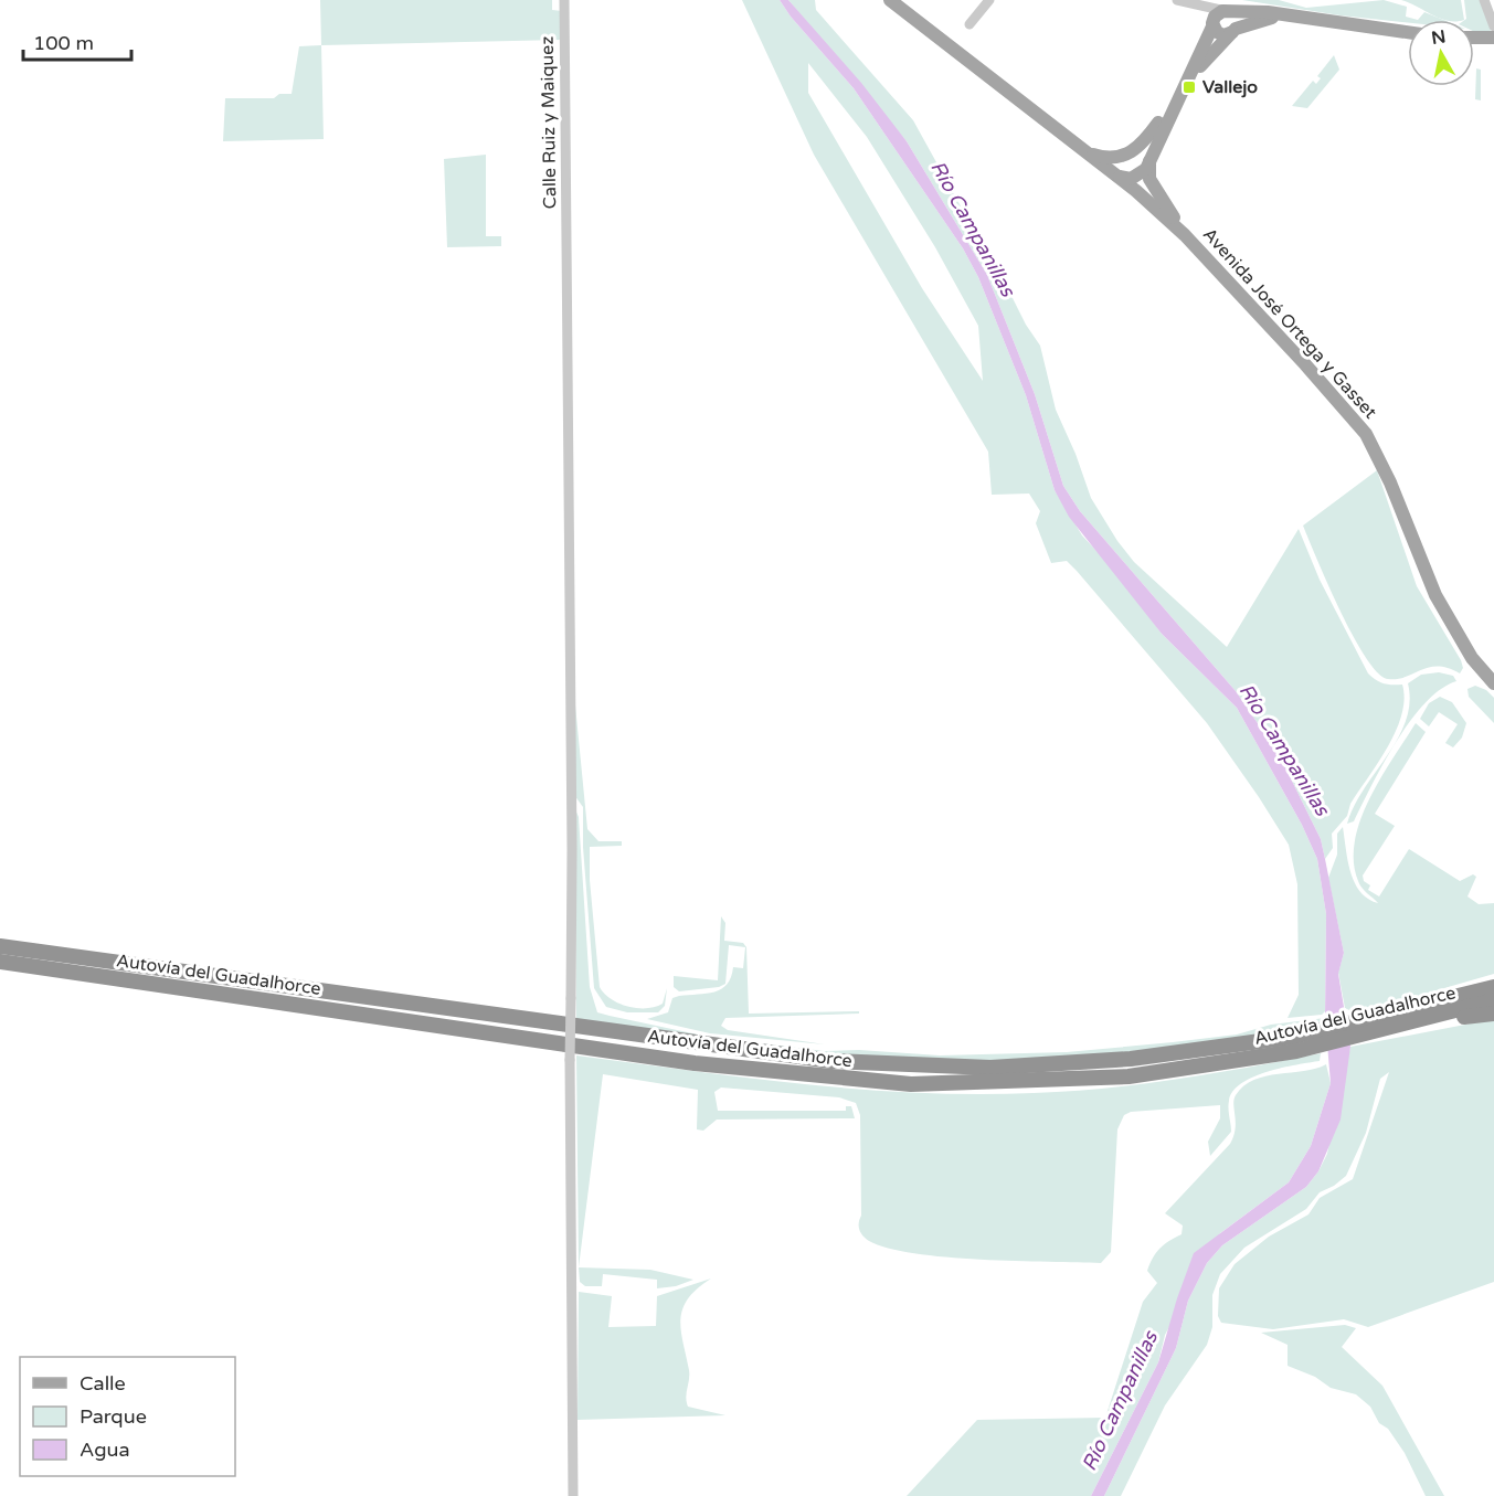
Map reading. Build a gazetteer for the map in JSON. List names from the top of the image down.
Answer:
{
  "streets": {
    "highway": ["Autovía del Guadalhorce"],
    "main road": ["Avenida José Ortega y Gasset"],
    "street": ["Calle Ruiz y Maiquez"]
  },
  "water": ["Río Campanillas"],
  "places": {
    "transit": ["Vallejo"]
  },
  "legend": ["Calle", "Parque", "Agua"],
  "scale_bar": "100 m",
  "north": "top"
}
